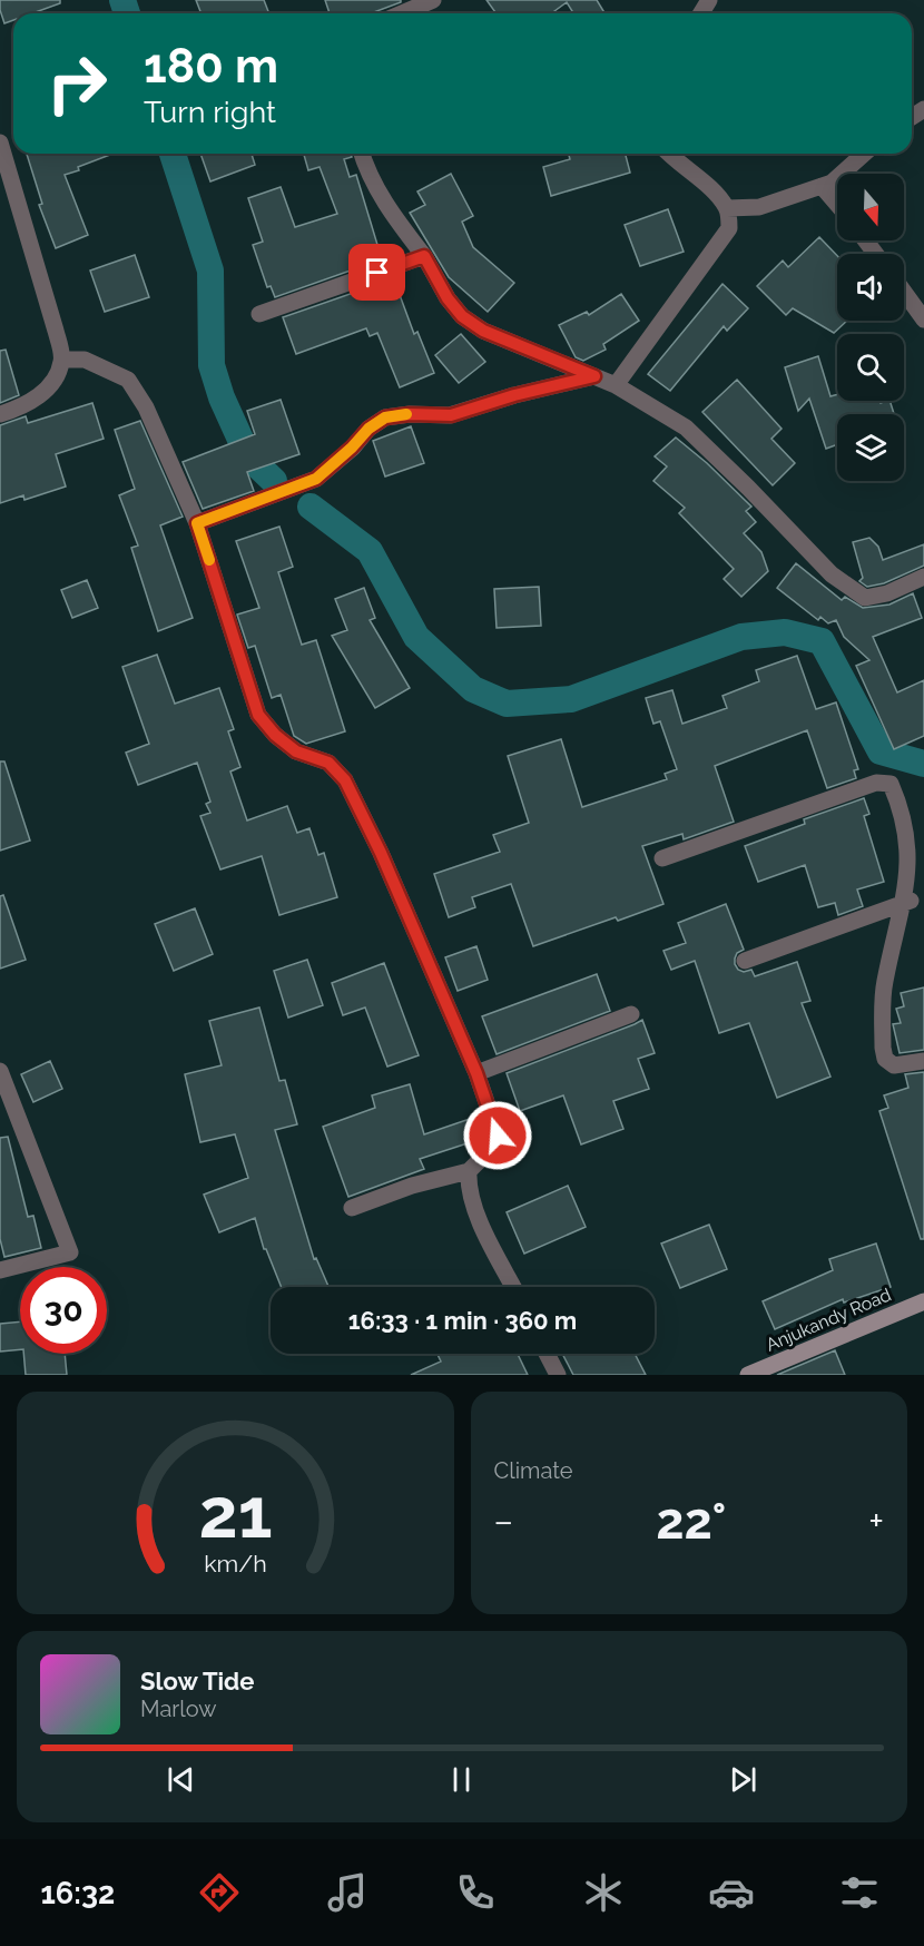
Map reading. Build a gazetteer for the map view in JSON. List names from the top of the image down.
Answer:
{
  "streets": {
    "street": ["Anjukandy Road"]
  },
  "north": "bottom",
  "page": {
    "turn": ["180 m", "Turn right"],
    "limit": "30",
    "trip": "16:33 · 1 min · 360 m",
    "tile": "Climate",
    "heat": ["−", "22°", "+"],
    "song": ["Slow Tide", "Marlow"],
    "tabs": "16:32",
    "gauge": ["21", "km/h"]
  }
}
